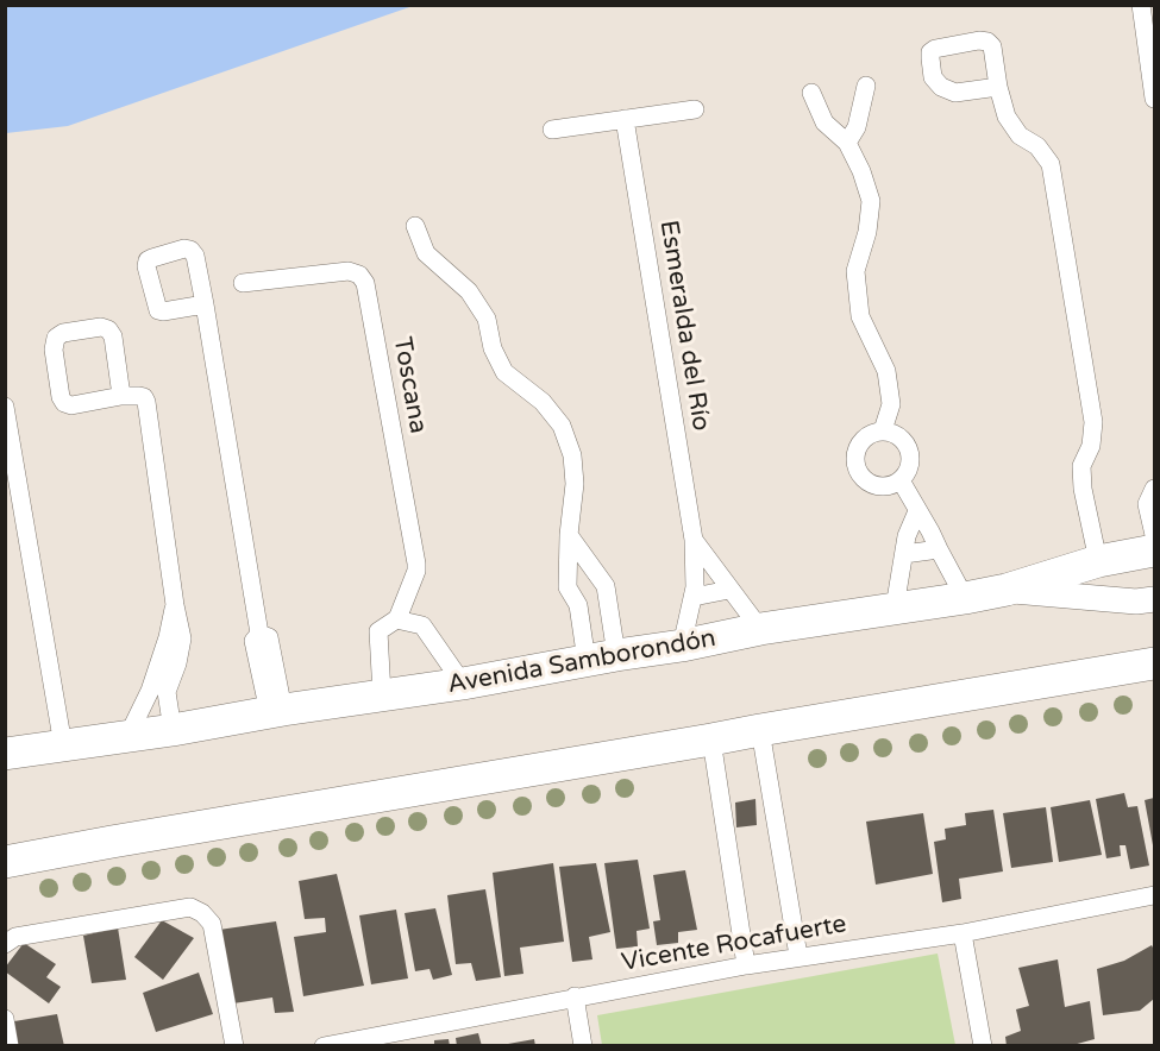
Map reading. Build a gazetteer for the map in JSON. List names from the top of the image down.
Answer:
{
  "streets": {
    "highway": ["Avenida Samborondón"],
    "street": ["Esmeralda del Río", "Toscana", "Vicente Rocafuerte"]
  },
  "crossings": [
    ["Esmeralda del Río", "Avenida Samborondón"],
    ["Toscana", "Avenida Samborondón"]
  ]
}
